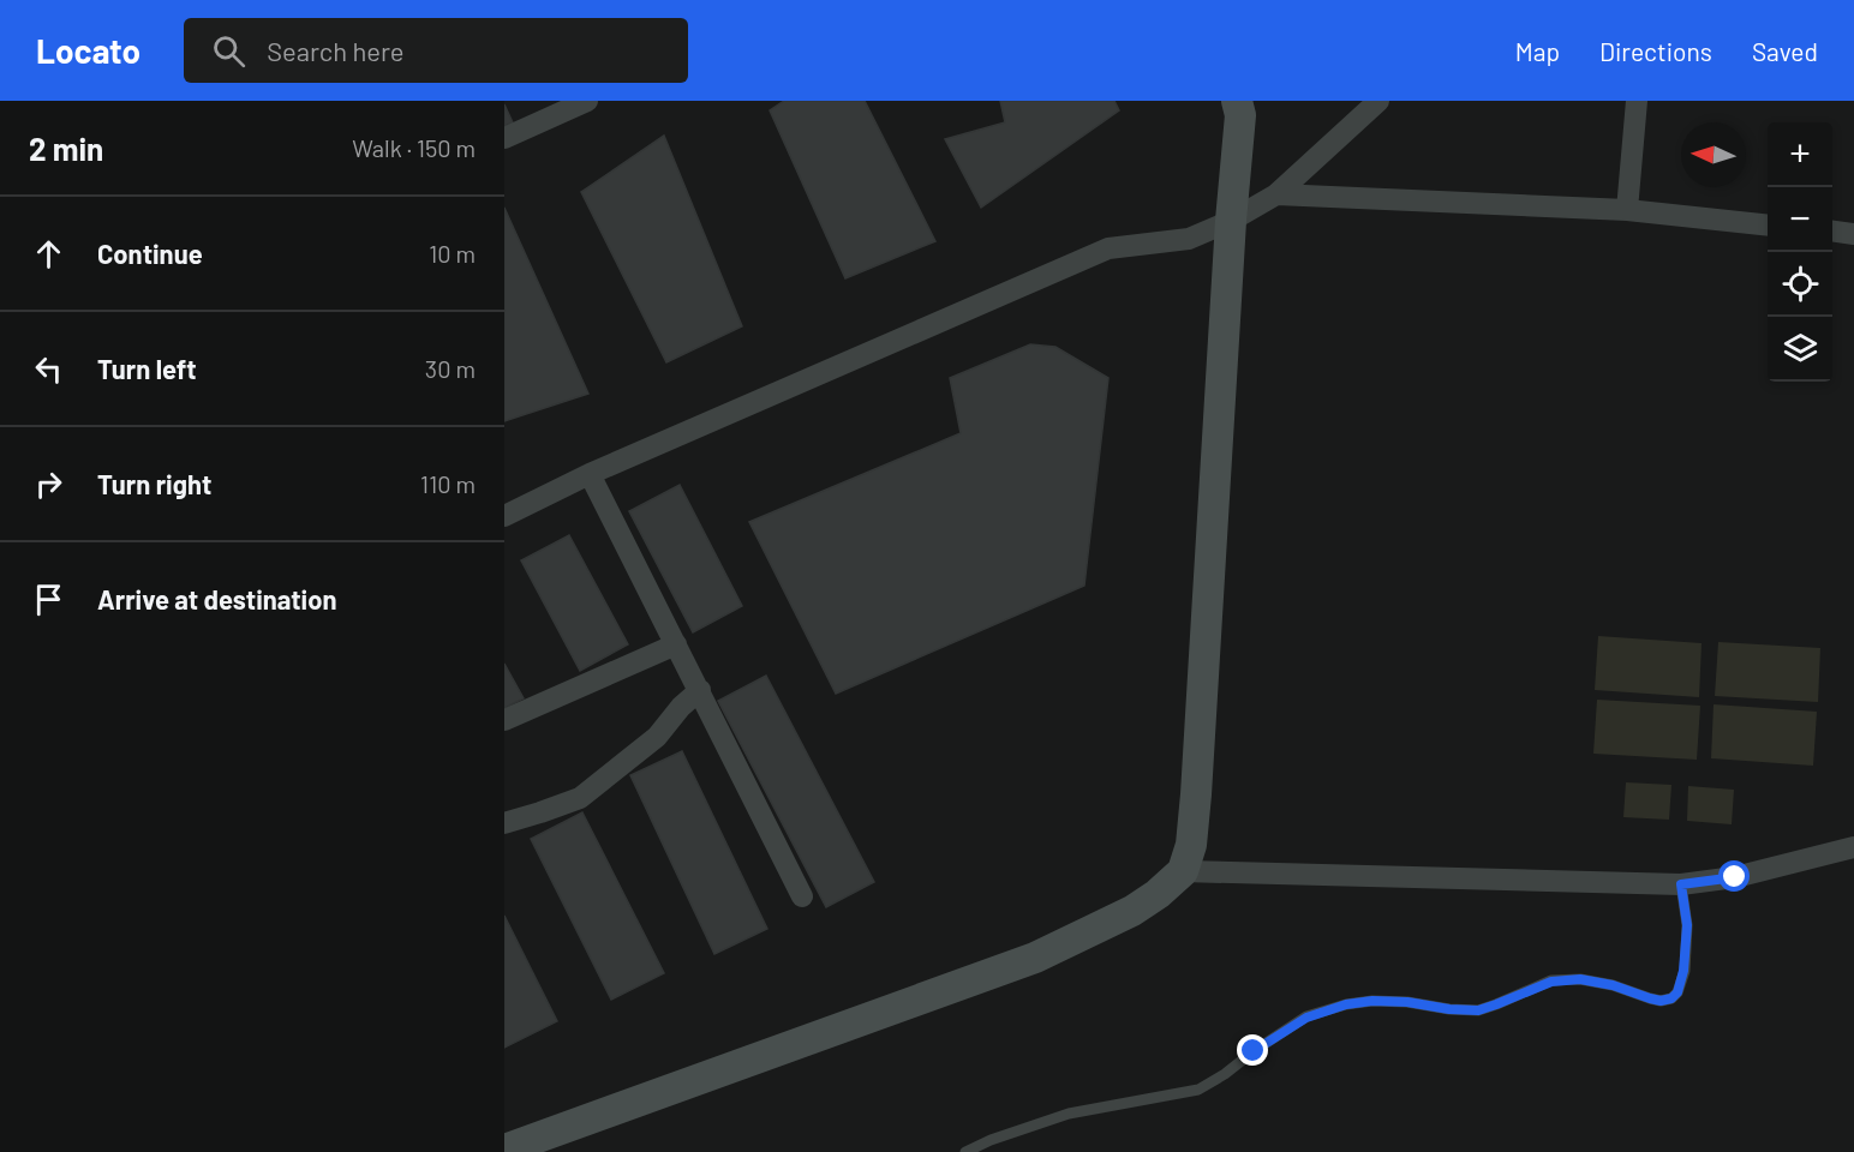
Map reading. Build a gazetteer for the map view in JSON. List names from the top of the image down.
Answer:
{
  "north": "left",
  "page": {
    "header": "Locato",
    "search": "Search here",
    "nav": ["Map", "Directions", "Saved"],
    "heading": ["2 min", "Walk · 150 m"],
    "map_buttons": ["+", "−"],
    "list": [
      ["Continue", "10 m"],
      ["Turn left", "30 m"],
      ["Turn right", "110 m"],
      "Arrive at destination"
    ]
  }
}
